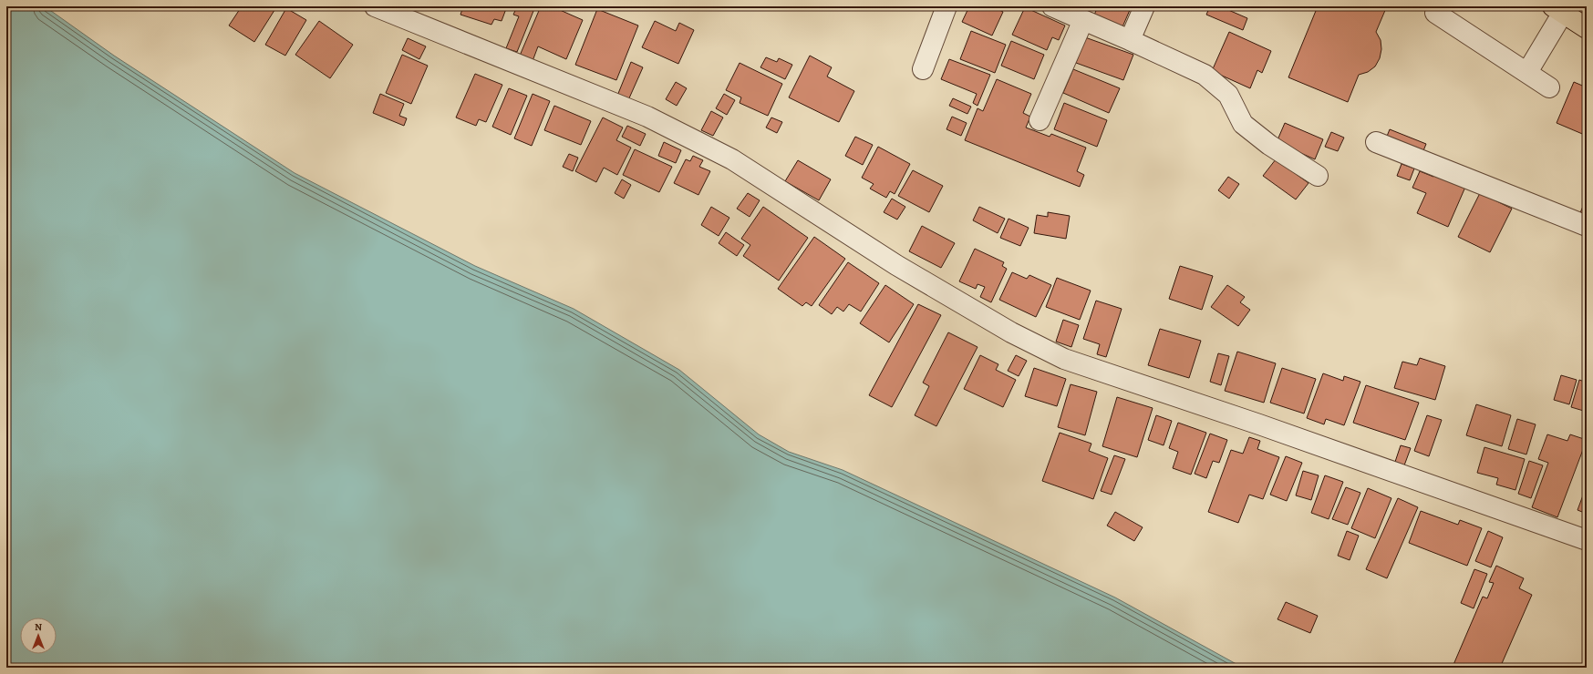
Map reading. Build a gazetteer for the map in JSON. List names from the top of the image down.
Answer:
{
  "north": "top"
}
